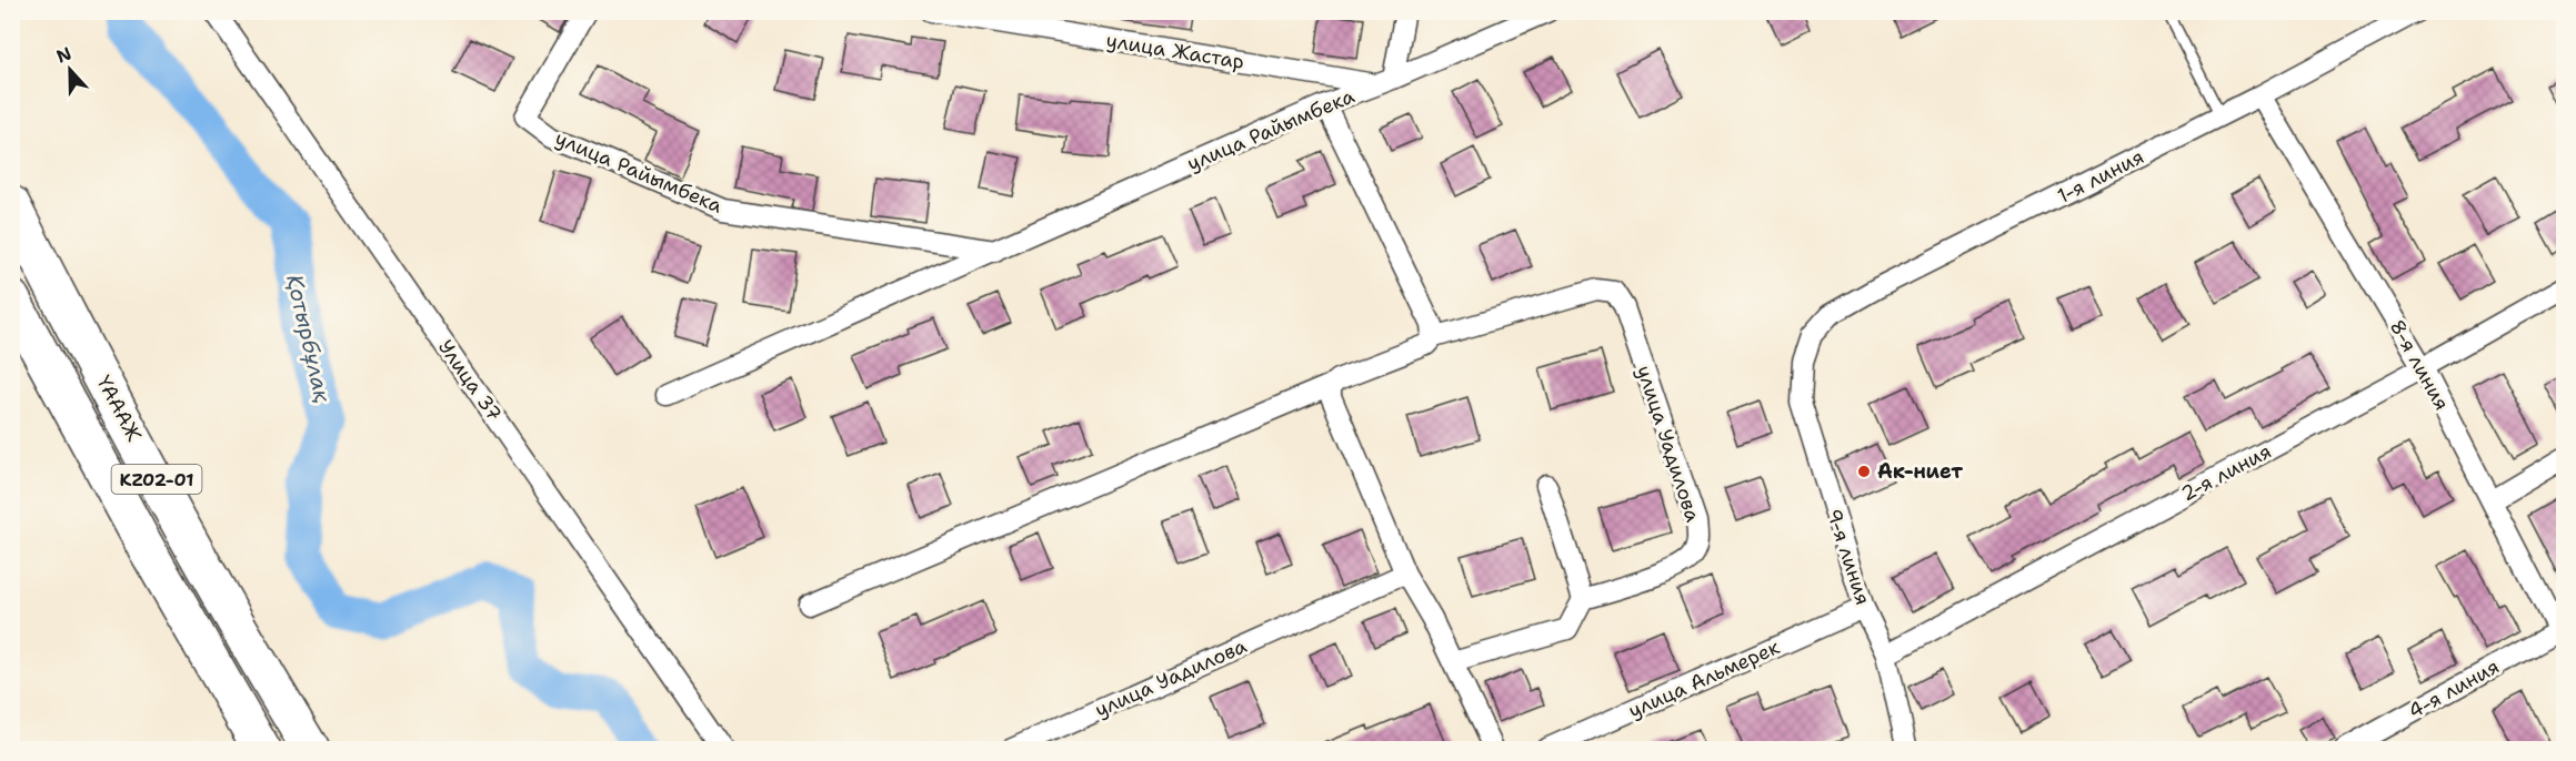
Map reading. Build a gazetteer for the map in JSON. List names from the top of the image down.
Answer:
{
  "streets": {
    "highway": ["ҮАААЖ", "KZ02-01"],
    "street": [
      "улица Жастар",
      "улица Райымбека",
      "1-я линия",
      "8-я линия",
      "Улица 37",
      "улица Уадилова",
      "2-я линия",
      "9-я линия",
      "улица Альмерек",
      "4-я линия"
    ]
  },
  "crossings": [
    ["улица Жастар", "улица Райымбека"],
    ["1-я линия", "8-я линия"],
    ["1-я линия", "9-я линия"],
    ["8-я линия", "2-я линия"],
    ["8-я линия", "4-я линия"],
    ["2-я линия", "9-я линия"],
    ["9-я линия", "улица Альмерек"]
  ],
  "water": ["Қотырбұлақ"],
  "places": ["Ак-ниет"],
  "north": "top"
}
